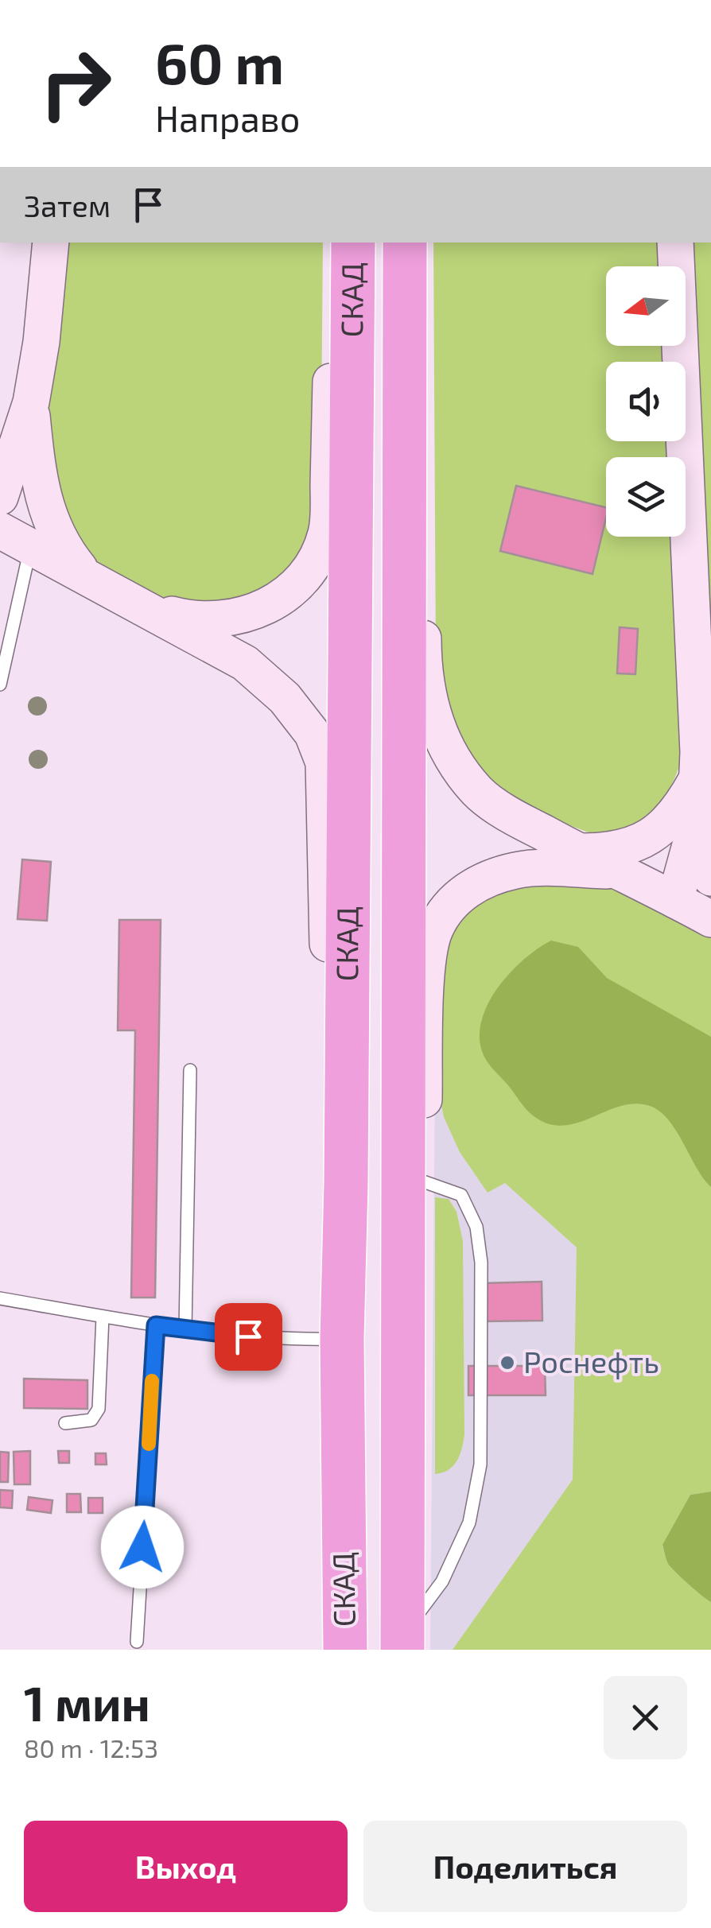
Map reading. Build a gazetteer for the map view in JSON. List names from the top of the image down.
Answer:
{
  "streets": {
    "highway": ["СКАД"]
  },
  "places": ["Роснефть"],
  "north": "left",
  "page": {
    "turn": ["60 m", "Направо"],
    "then": "Затем",
    "heading": ["1 мин", "80 m · 12:53"],
    "buttons": ["Выход", "Поделиться"]
  }
}
